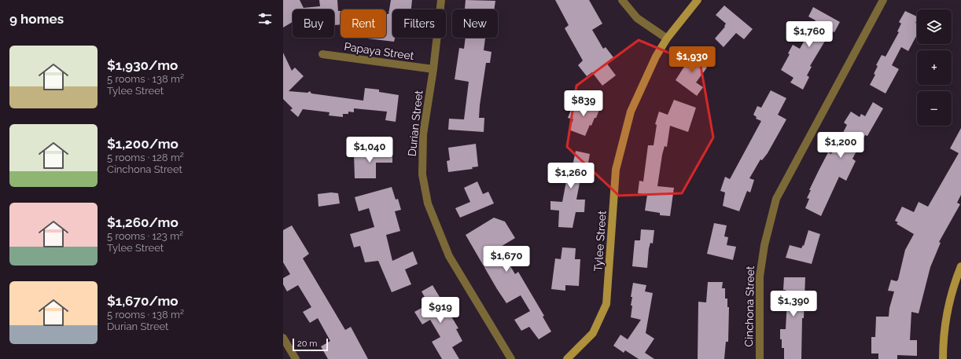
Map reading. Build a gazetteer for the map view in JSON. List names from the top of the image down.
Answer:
{
  "streets": {
    "street": [
      "Papaya Street",
      "Durian Street",
      "Tylee Street",
      "Cinchona Street"
    ]
  },
  "crossings": [
    ["Papaya Street", "Durian Street"]
  ],
  "scale_bar": "20 m",
  "page": {
    "heading": "9 homes",
    "map_buttons": ["+", "−"],
    "chip": [
      "Buy",
      "Rent",
      "Filters",
      "New"
    ],
    "price": [
      "$1,760",
      "$1,930",
      "$839",
      "$1,200",
      "$1,040",
      "$1,260",
      "$1,670",
      "$1,390",
      "$919"
    ],
    "list": [
      {
        "name": "$1,930/mo",
        "note": "5 rooms · 138 m² · Tylee Street"
      },
      {
        "name": "$1,200/mo",
        "note": "5 rooms · 128 m² · Cinchona Street"
      },
      {
        "name": "$1,260/mo",
        "note": "5 rooms · 123 m² · Tylee Street"
      },
      {
        "name": "$1,670/mo",
        "note": "5 rooms · 138 m² · Durian Street"
      }
    ],
    "scale": "20 m"
  }
}
